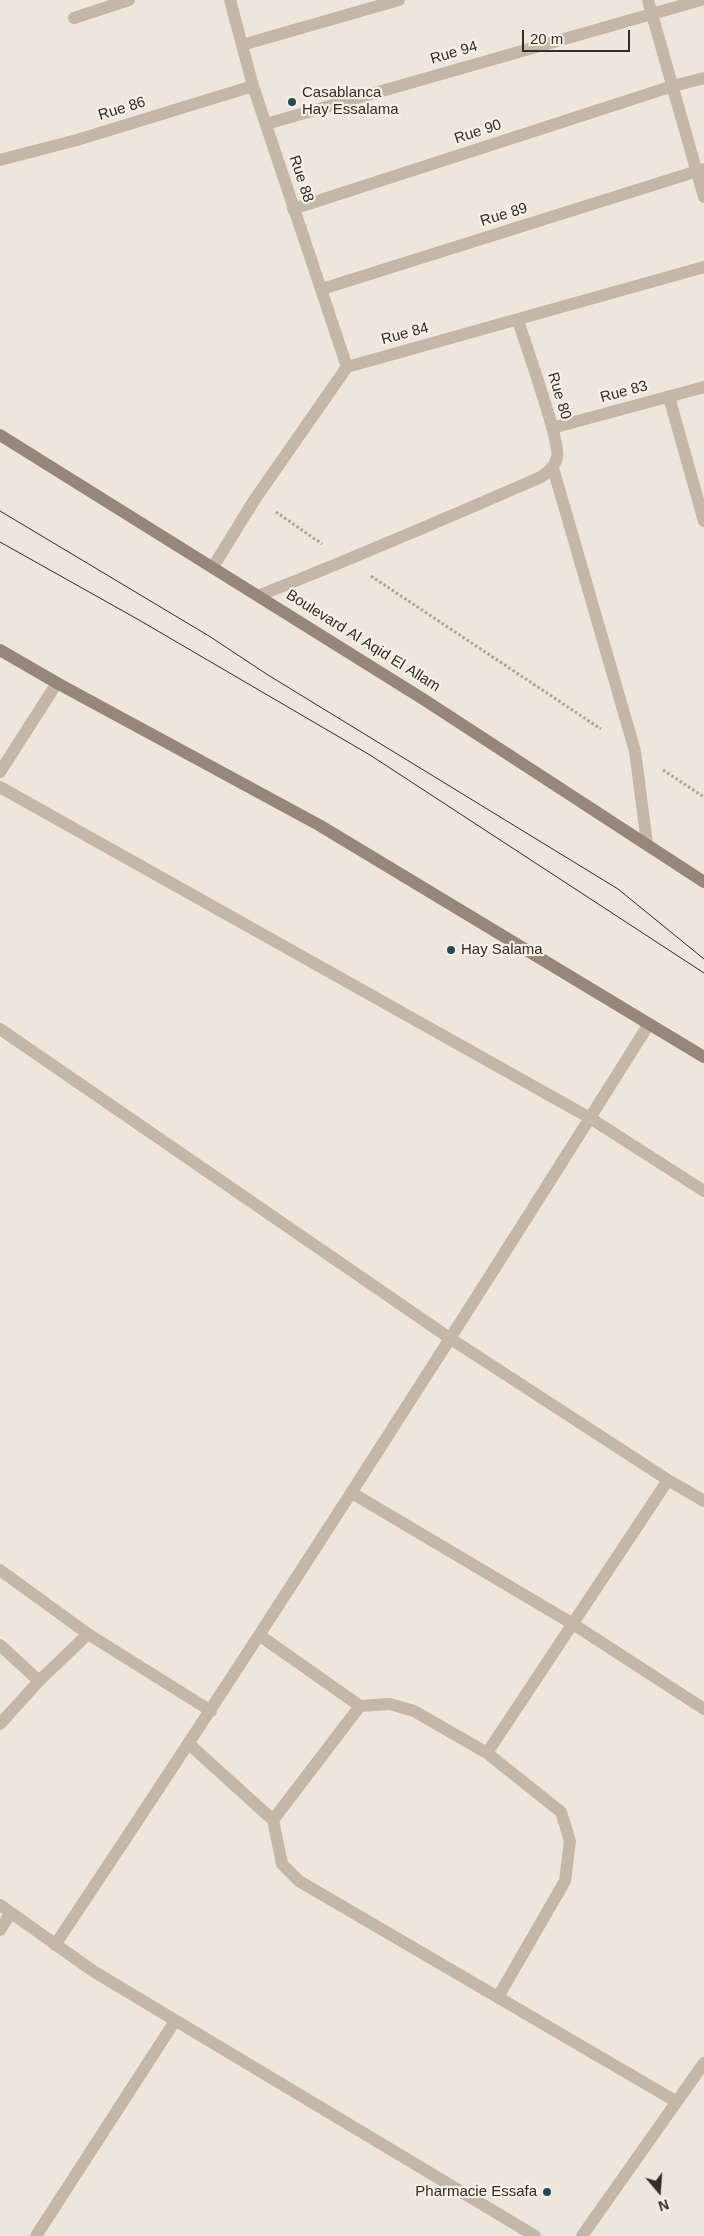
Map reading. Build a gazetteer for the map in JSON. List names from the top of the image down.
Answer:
{
  "streets": {
    "main road": ["Boulevard Al Aqid El Allam"],
    "street": [
      "Rue 94",
      "Rue 86",
      "Rue 90",
      "Rue 88",
      "Rue 89",
      "Rue 84",
      "Rue 83",
      "Rue 80"
    ]
  },
  "crossings": [
    ["Rue 94", "Rue 88"],
    ["Rue 86", "Rue 88"],
    ["Rue 90", "Rue 88"],
    ["Rue 88", "Rue 89"],
    ["Rue 88", "Rue 84"],
    ["Rue 84", "Rue 80"],
    ["Rue 83", "Rue 80"]
  ],
  "places": ["Casablanca Hay Essalama", "Hay Salama", "Pharmacie Essafa"],
  "scale_bar": "20 m",
  "north": "bottom"
}
